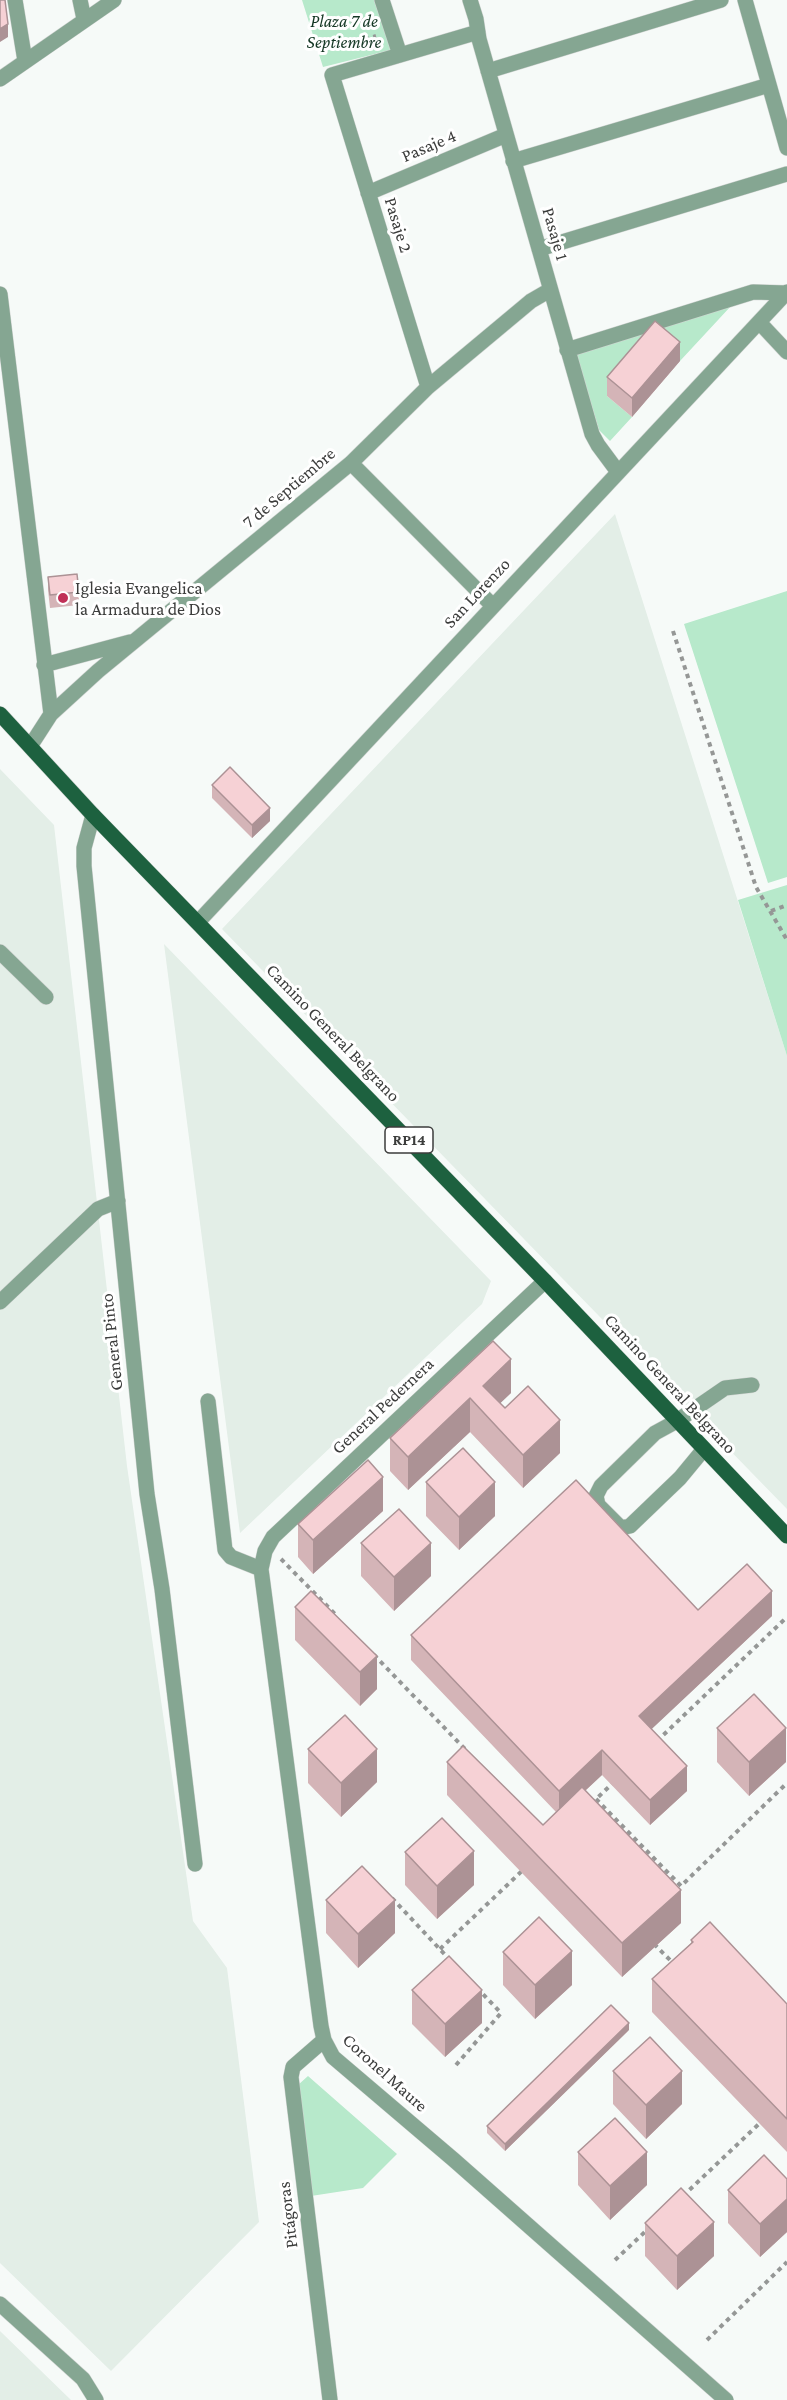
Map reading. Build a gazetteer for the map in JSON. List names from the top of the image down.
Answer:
{
  "streets": {
    "main road": ["Camino General Belgrano", "RP14"],
    "street": [
      "Pasaje 4",
      "Pasaje 2",
      "Pasaje 1",
      "7 de Septiembre",
      "San Lorenzo",
      "General Pinto",
      "General Pedernera",
      "Coronel Maure",
      "Pitágoras"
    ]
  },
  "crossings": [
    ["Pasaje 4", "Pasaje 2"],
    ["Pasaje 4", "Pasaje 1"],
    ["Pasaje 2", "7 de Septiembre"],
    ["Pasaje 1", "7 de Septiembre"],
    ["Pasaje 1", "San Lorenzo"],
    ["San Lorenzo", "Camino General Belgrano"],
    ["Camino General Belgrano", "General Pinto"],
    ["Camino General Belgrano", "General Pedernera"],
    ["General Pedernera", "Coronel Maure"],
    ["Coronel Maure", "Pitágoras"]
  ],
  "parks": ["Plaza 7 de Septiembre"],
  "places": ["Iglesia Evangelica la Armadura de Dios"]
}
